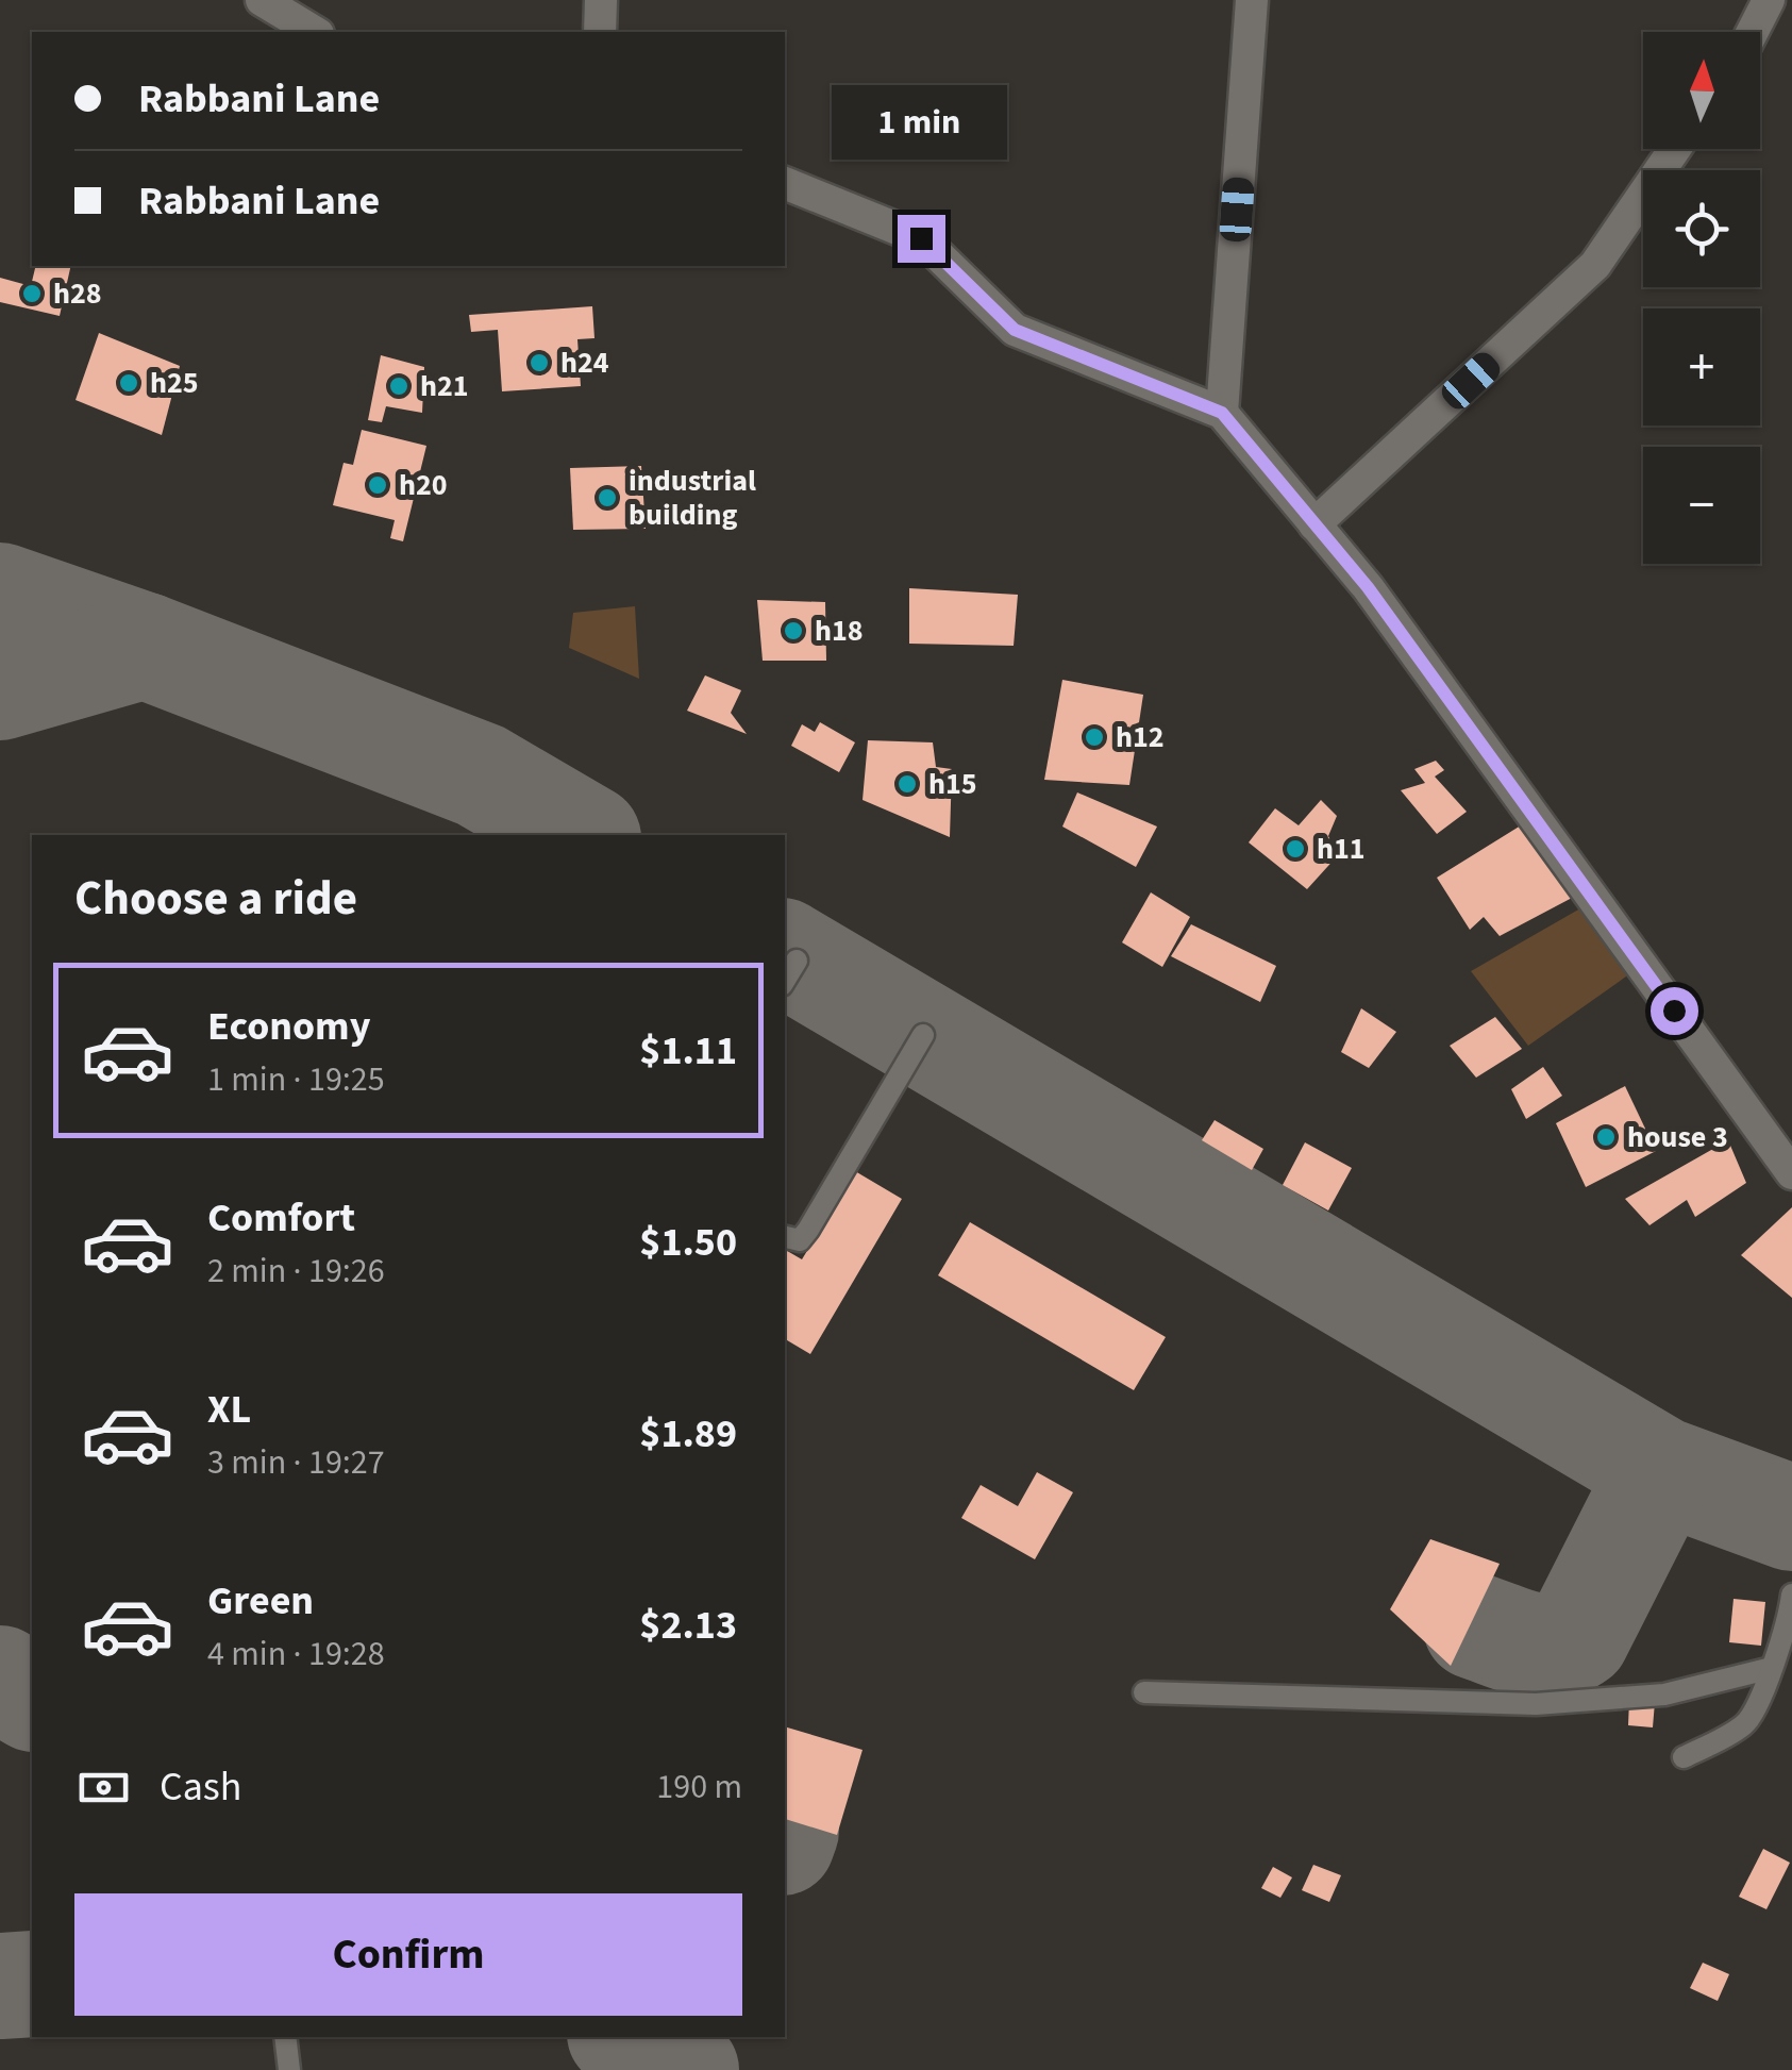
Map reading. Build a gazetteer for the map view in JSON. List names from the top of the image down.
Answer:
{
  "places": [
    "h28",
    "h24",
    "h25",
    "h21",
    "h20",
    "industrial building",
    "h18",
    "h12",
    "h15",
    "h11",
    "house 3"
  ],
  "north": "top",
  "page": {
    "map_buttons": ["+", "−"],
    "banner": ["Rabbani Lane", "Rabbani Lane"],
    "bubble": "1 min",
    "heading": "Choose a ride",
    "list": [
      {
        "name": "Economy",
        "note": "1 min · 19:25",
        "value": "$1.11"
      },
      {
        "name": "Comfort",
        "note": "2 min · 19:26",
        "value": "$1.50"
      },
      {
        "name": "XL",
        "note": "3 min · 19:27",
        "value": "$1.89"
      },
      {
        "name": "Green",
        "note": "4 min · 19:28",
        "value": "$2.13"
      }
    ],
    "pay": ["Cash", "190 m"],
    "buttons": "Confirm"
  }
}
